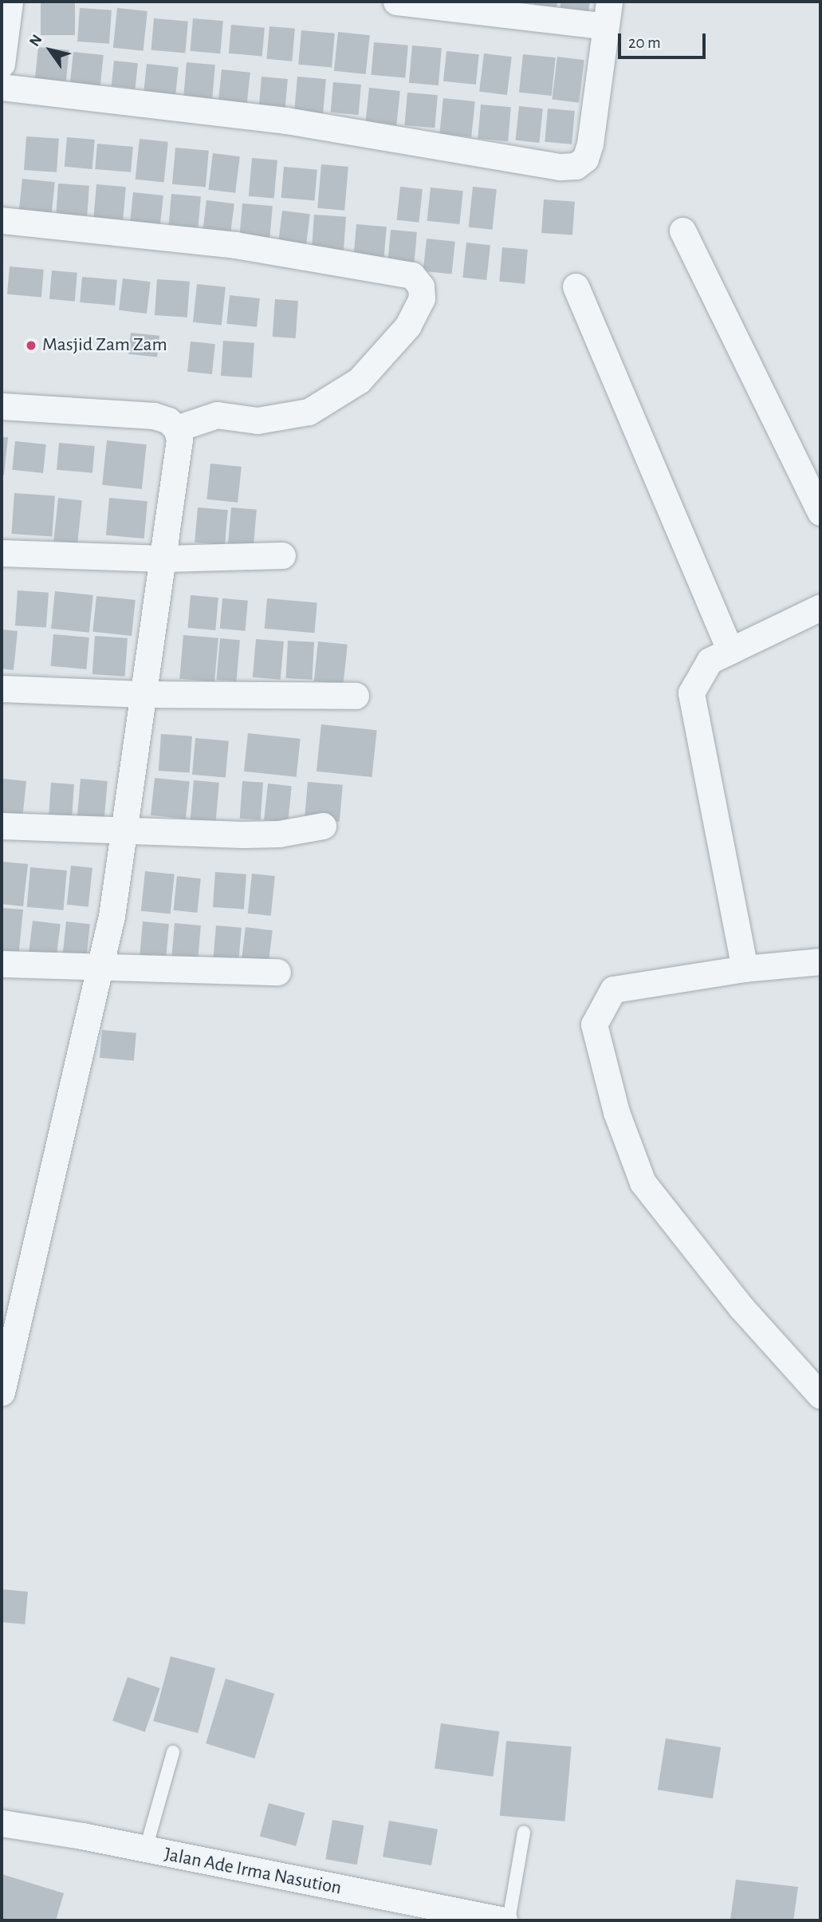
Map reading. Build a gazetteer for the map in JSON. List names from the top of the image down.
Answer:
{
  "streets": {
    "street": ["Jalan Ade Irma Nasution"]
  },
  "places": ["Masjid Zam Zam"],
  "scale_bar": "20 m",
  "north": "top left"
}
